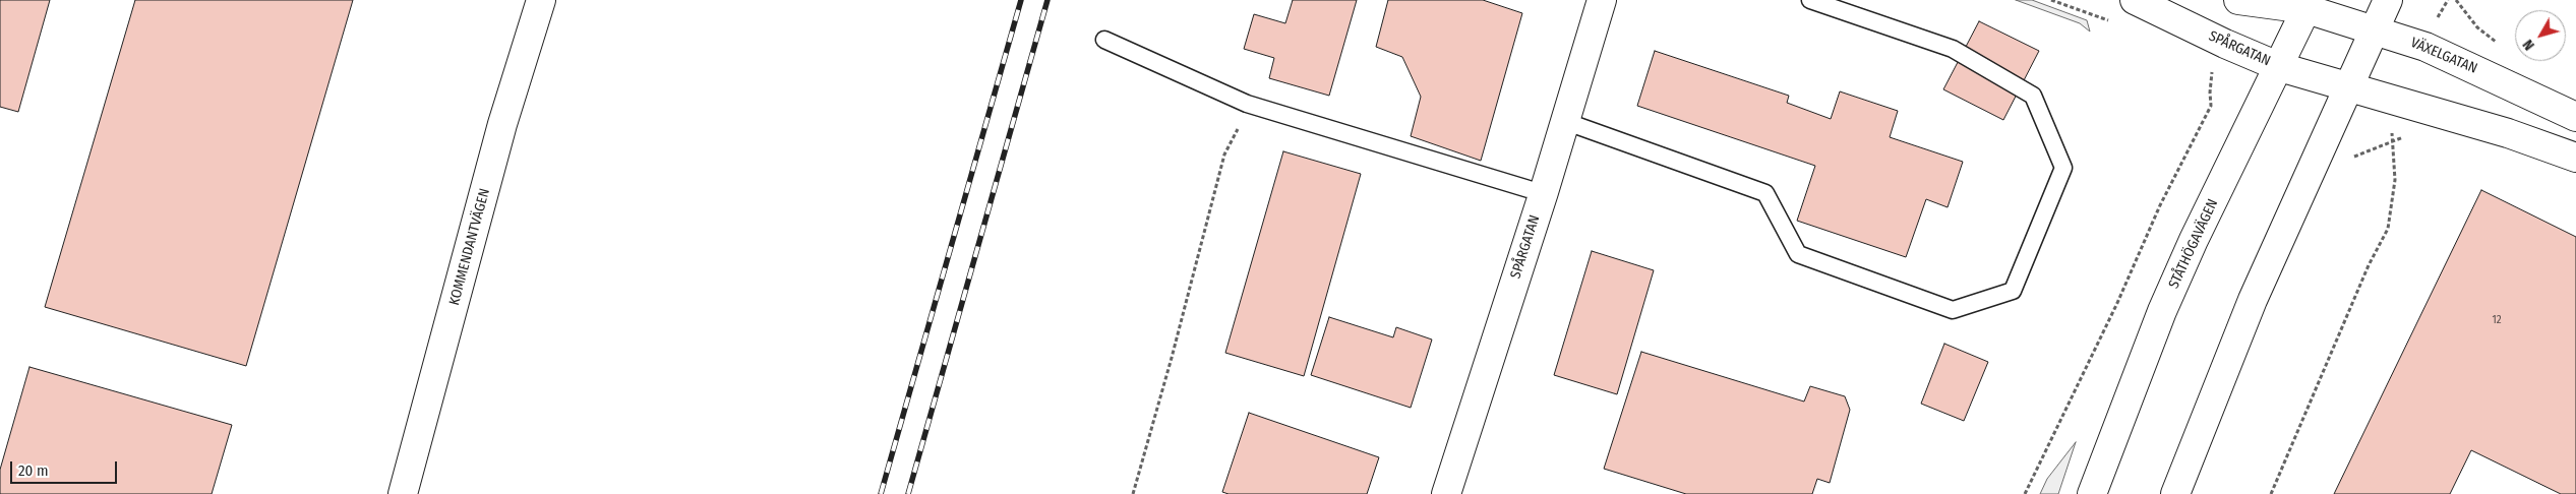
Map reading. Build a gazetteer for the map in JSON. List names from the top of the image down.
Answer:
{
  "streets": {
    "street": [
      "SPÅRGATAN",
      "VÄXELGATAN",
      "STÅTHÖGAVÄGEN",
      "KOMMENDANTVÄGEN"
    ]
  },
  "crossings": [
    ["SPÅRGATAN", "STÅTHÖGAVÄGEN"],
    ["VÄXELGATAN", "STÅTHÖGAVÄGEN"]
  ],
  "house_numbers": ["12"],
  "scale_bar": "20 m",
  "north": "bottom left"
}
